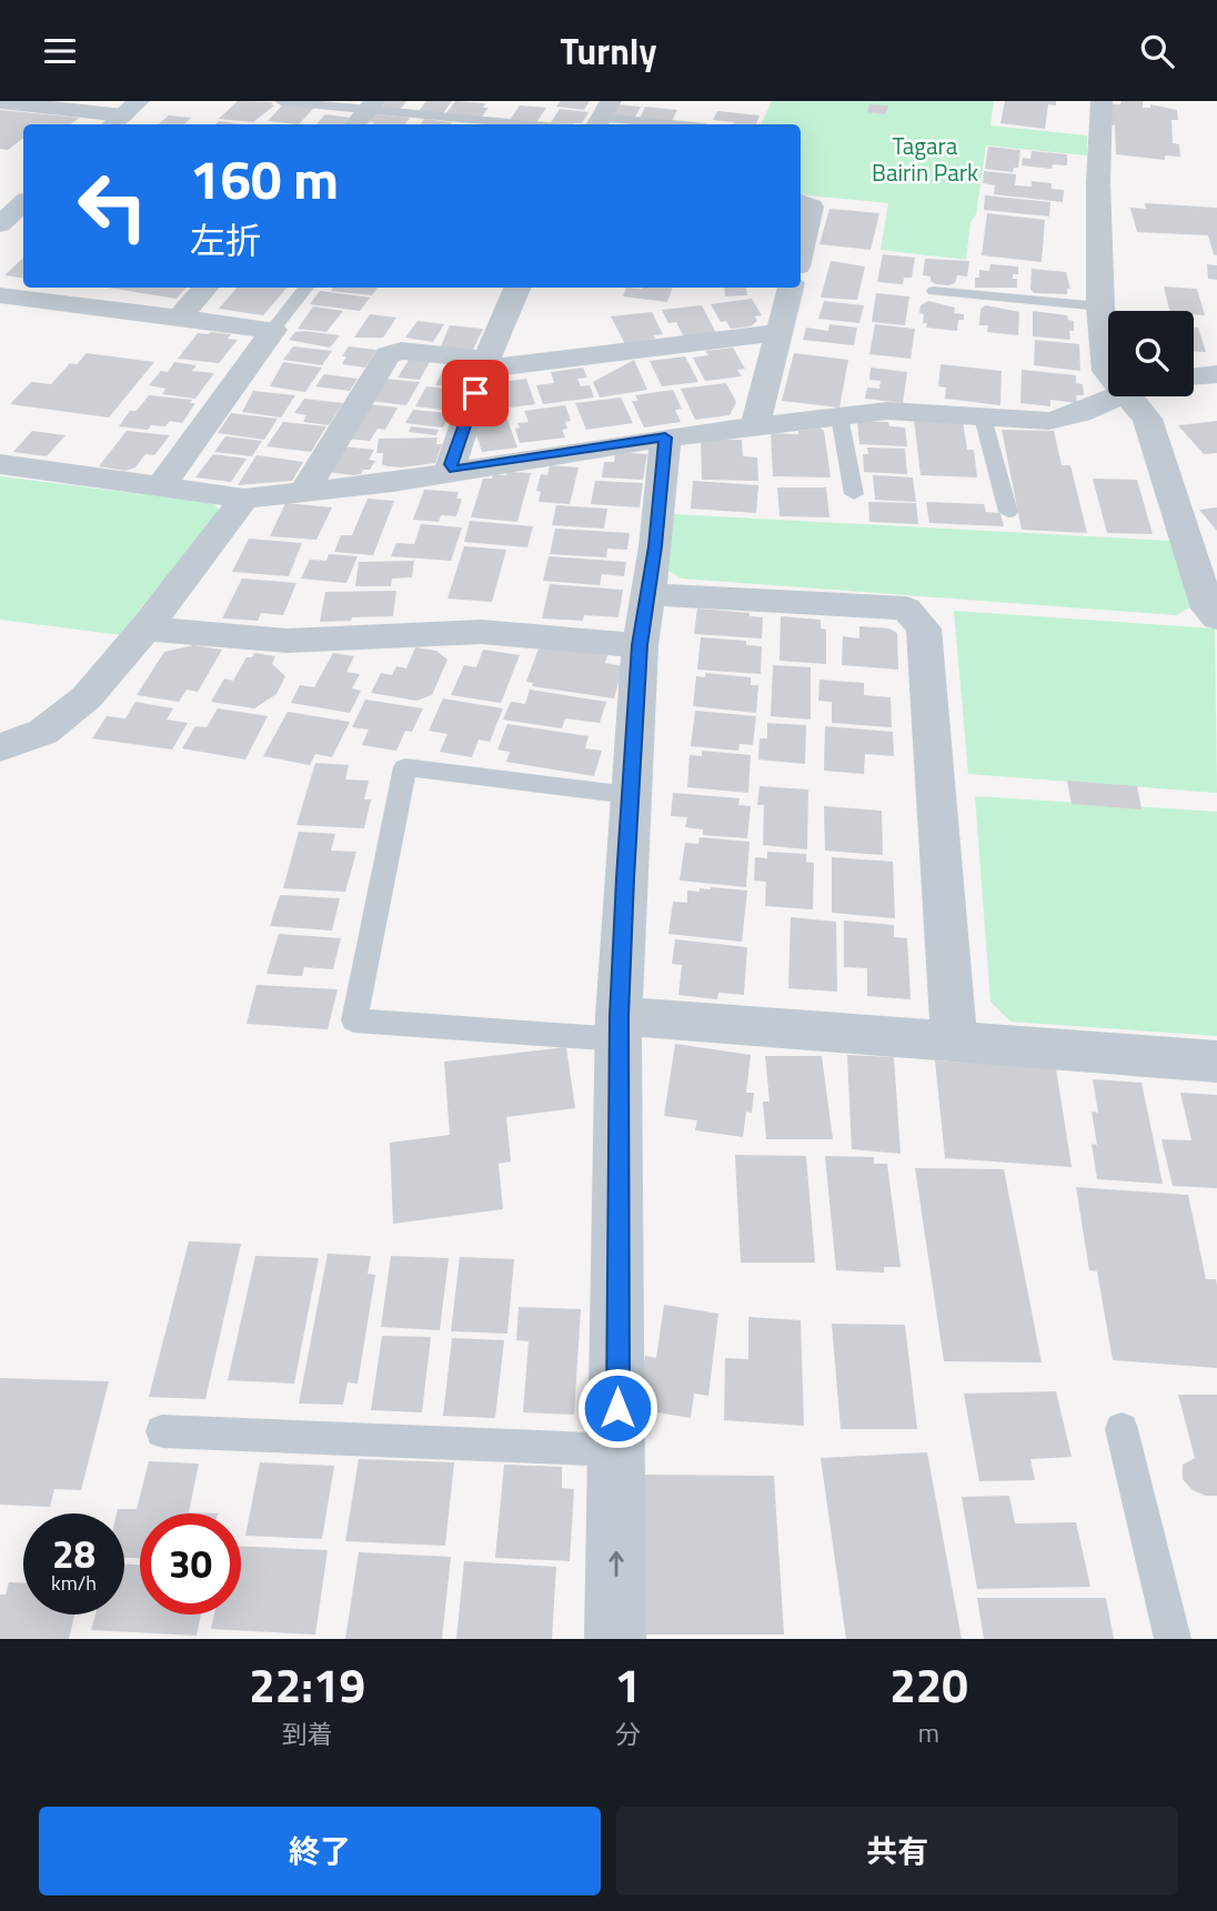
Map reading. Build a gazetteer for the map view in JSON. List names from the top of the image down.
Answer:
{
  "parks": ["Tagara Bairin Park"],
  "page": {
    "header": "Turnly",
    "turn": ["160 m", "左折"],
    "speed": "28 km/h",
    "limit": "30",
    "eta": [
      "22:19",
      "到着",
      "1",
      "分",
      "220",
      "m"
    ],
    "buttons": ["終了", "共有"]
  }
}
